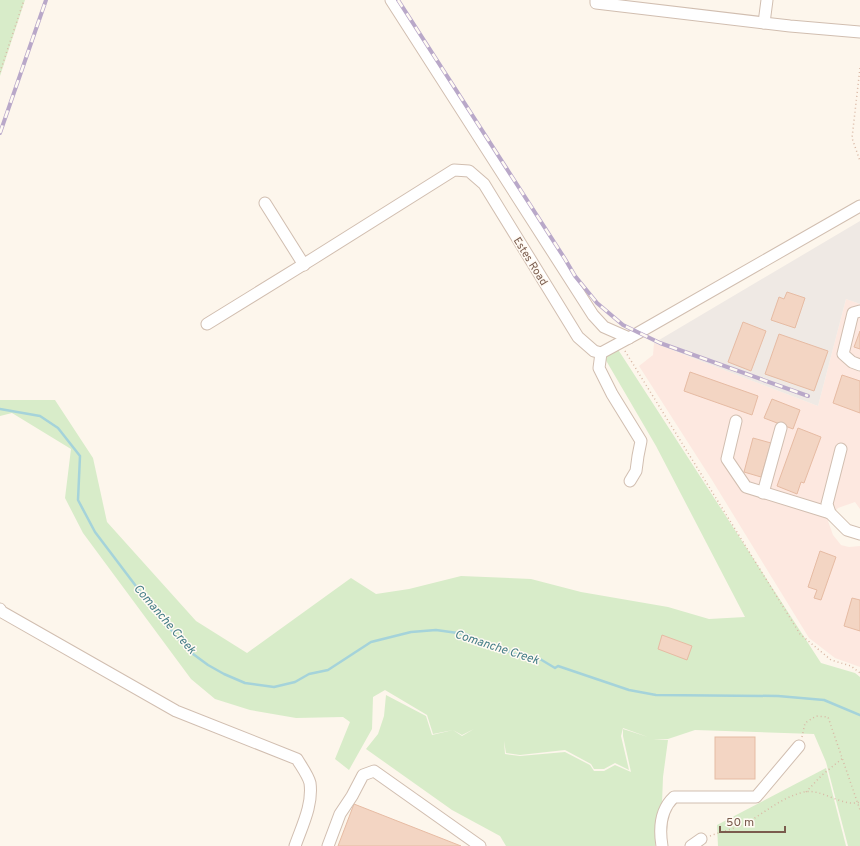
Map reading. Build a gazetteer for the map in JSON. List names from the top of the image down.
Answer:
{
  "streets": {
    "street": ["Estes Road"]
  },
  "water": ["Comanche Creek"],
  "scale_bar": "50 m"
}
